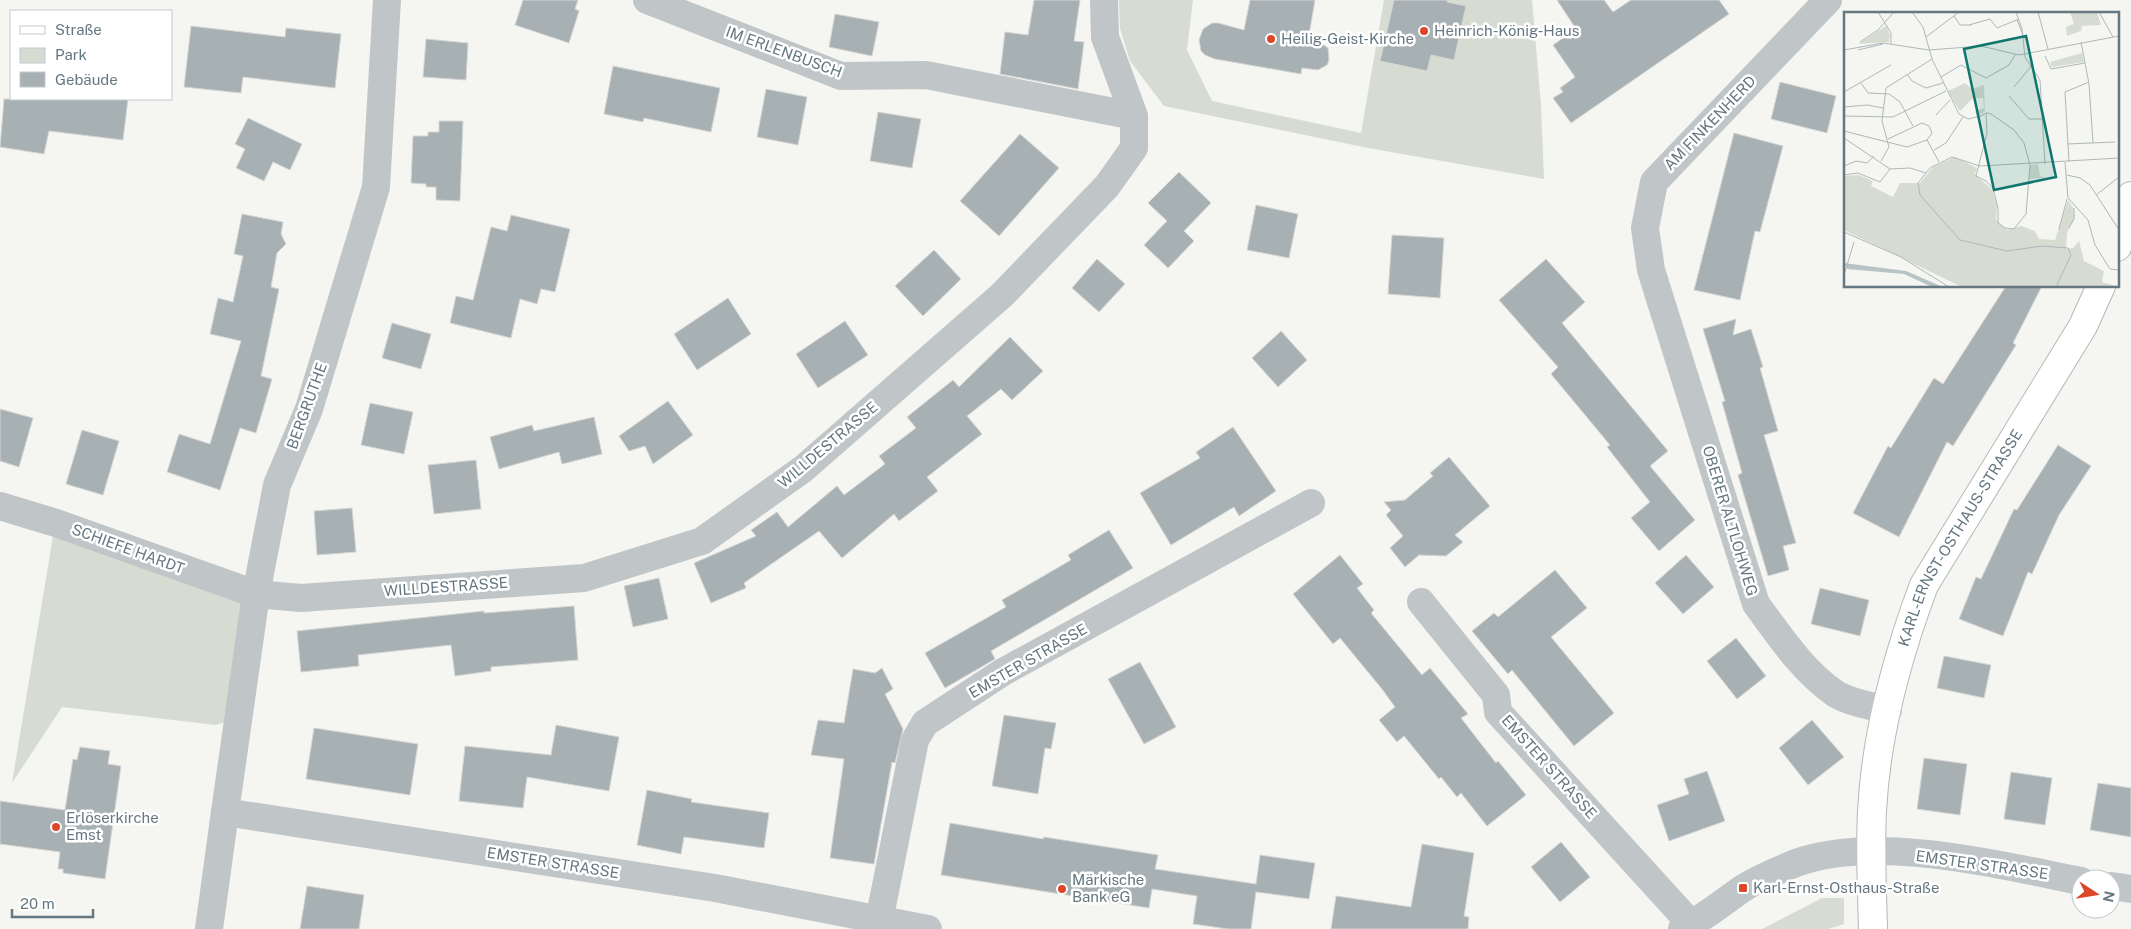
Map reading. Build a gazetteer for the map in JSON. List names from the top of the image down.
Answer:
{
  "streets": {
    "main road": ["KARL-ERNST-OSTHAUS-STRASSE"],
    "street": [
      "IM ERLENBUSCH",
      "AM FINKENHERD",
      "BERGRUTHE",
      "WILLDESTRASSE",
      "OBERER ALTLOHWEG",
      "SCHIEFE HARDT",
      "EMSTER STRASSE"
    ]
  },
  "crossings": [
    ["IM ERLENBUSCH", "WILLDESTRASSE"],
    ["AM FINKENHERD", "OBERER ALTLOHWEG"],
    ["BERGRUTHE", "WILLDESTRASSE"],
    ["BERGRUTHE", "SCHIEFE HARDT"],
    ["BERGRUTHE", "EMSTER STRASSE"],
    ["WILLDESTRASSE", "SCHIEFE HARDT"],
    ["OBERER ALTLOHWEG", "KARL-ERNST-OSTHAUS-STRASSE"],
    ["KARL-ERNST-OSTHAUS-STRASSE", "EMSTER STRASSE"]
  ],
  "places": {
    "other": [
      "Heinrich-König-Haus",
      "Heilig-Geist-Kirche",
      "Erlöserkirche Emst",
      "Märkische Bank eG"
    ],
    "transit": ["Karl-Ernst-Osthaus-Straße"]
  },
  "legend": ["Straße", "Park", "Gebäude"],
  "scale_bar": "20 m",
  "north": "right"
}
